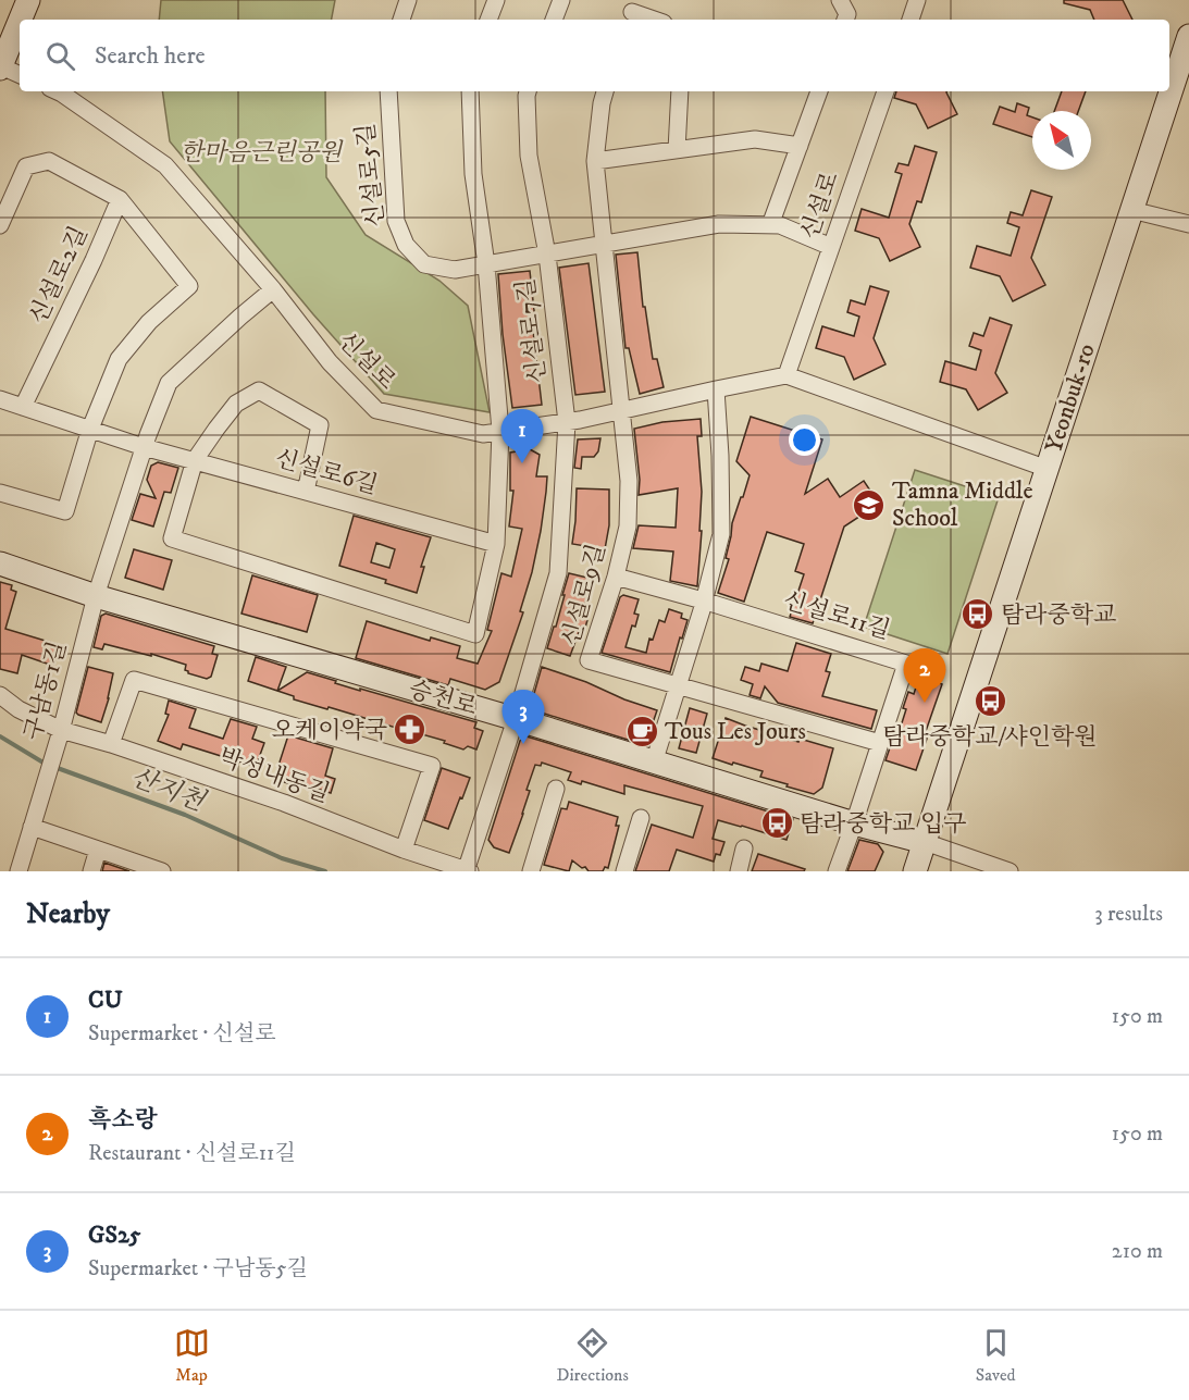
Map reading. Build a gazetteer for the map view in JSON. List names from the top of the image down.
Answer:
{
  "streets": {
    "main road": ["Yeonbuk-ro", "승천로"],
    "street": [
      "신설로5길",
      "신설로",
      "신설로2길",
      "신설로7길",
      "신설로6길",
      "신설로9길",
      "신설로11길",
      "구남동1길",
      "박성내동길"
    ]
  },
  "crossings": [
    ["신설로", "신설로7길"],
    ["신설로", "신설로9길"],
    ["신설로", "구남동1길"],
    ["신설로7길", "승천로"],
    ["신설로7길", "박성내동길"],
    ["Yeonbuk-ro", "승천로"],
    ["신설로6길", "구남동1길"],
    ["신설로9길", "신설로11길"],
    ["신설로11길", "승천로"],
    ["구남동1길", "승천로"],
    ["구남동1길", "박성내동길"]
  ],
  "water": ["산지천"],
  "parks": ["한마음근린공원"],
  "places": {
    "school or university": ["Tamna Middle School"],
    "bus stop": ["탐라중학교", "탐라중학교/샤인학원", "탐라중학교 입구"],
    "pharmacy": ["오케이약국"],
    "cafe": ["Tous Les Jours"]
  },
  "north": "top left",
  "page": {
    "search": "Search here",
    "pins": ["1", "2", "3"],
    "heading": ["Nearby", "3 results"],
    "list": [
      {
        "mark": "1",
        "name": "CU",
        "note": "Supermarket · 신설로",
        "value": "150 m"
      },
      {
        "mark": "2",
        "name": "흑소랑",
        "note": "Restaurant · 신설로11길",
        "value": "150 m"
      },
      {
        "mark": "3",
        "name": "GS25",
        "note": "Supermarket · 구남동5길",
        "value": "210 m"
      }
    ],
    "nav": ["Map", "Directions", "Saved"]
  }
}
